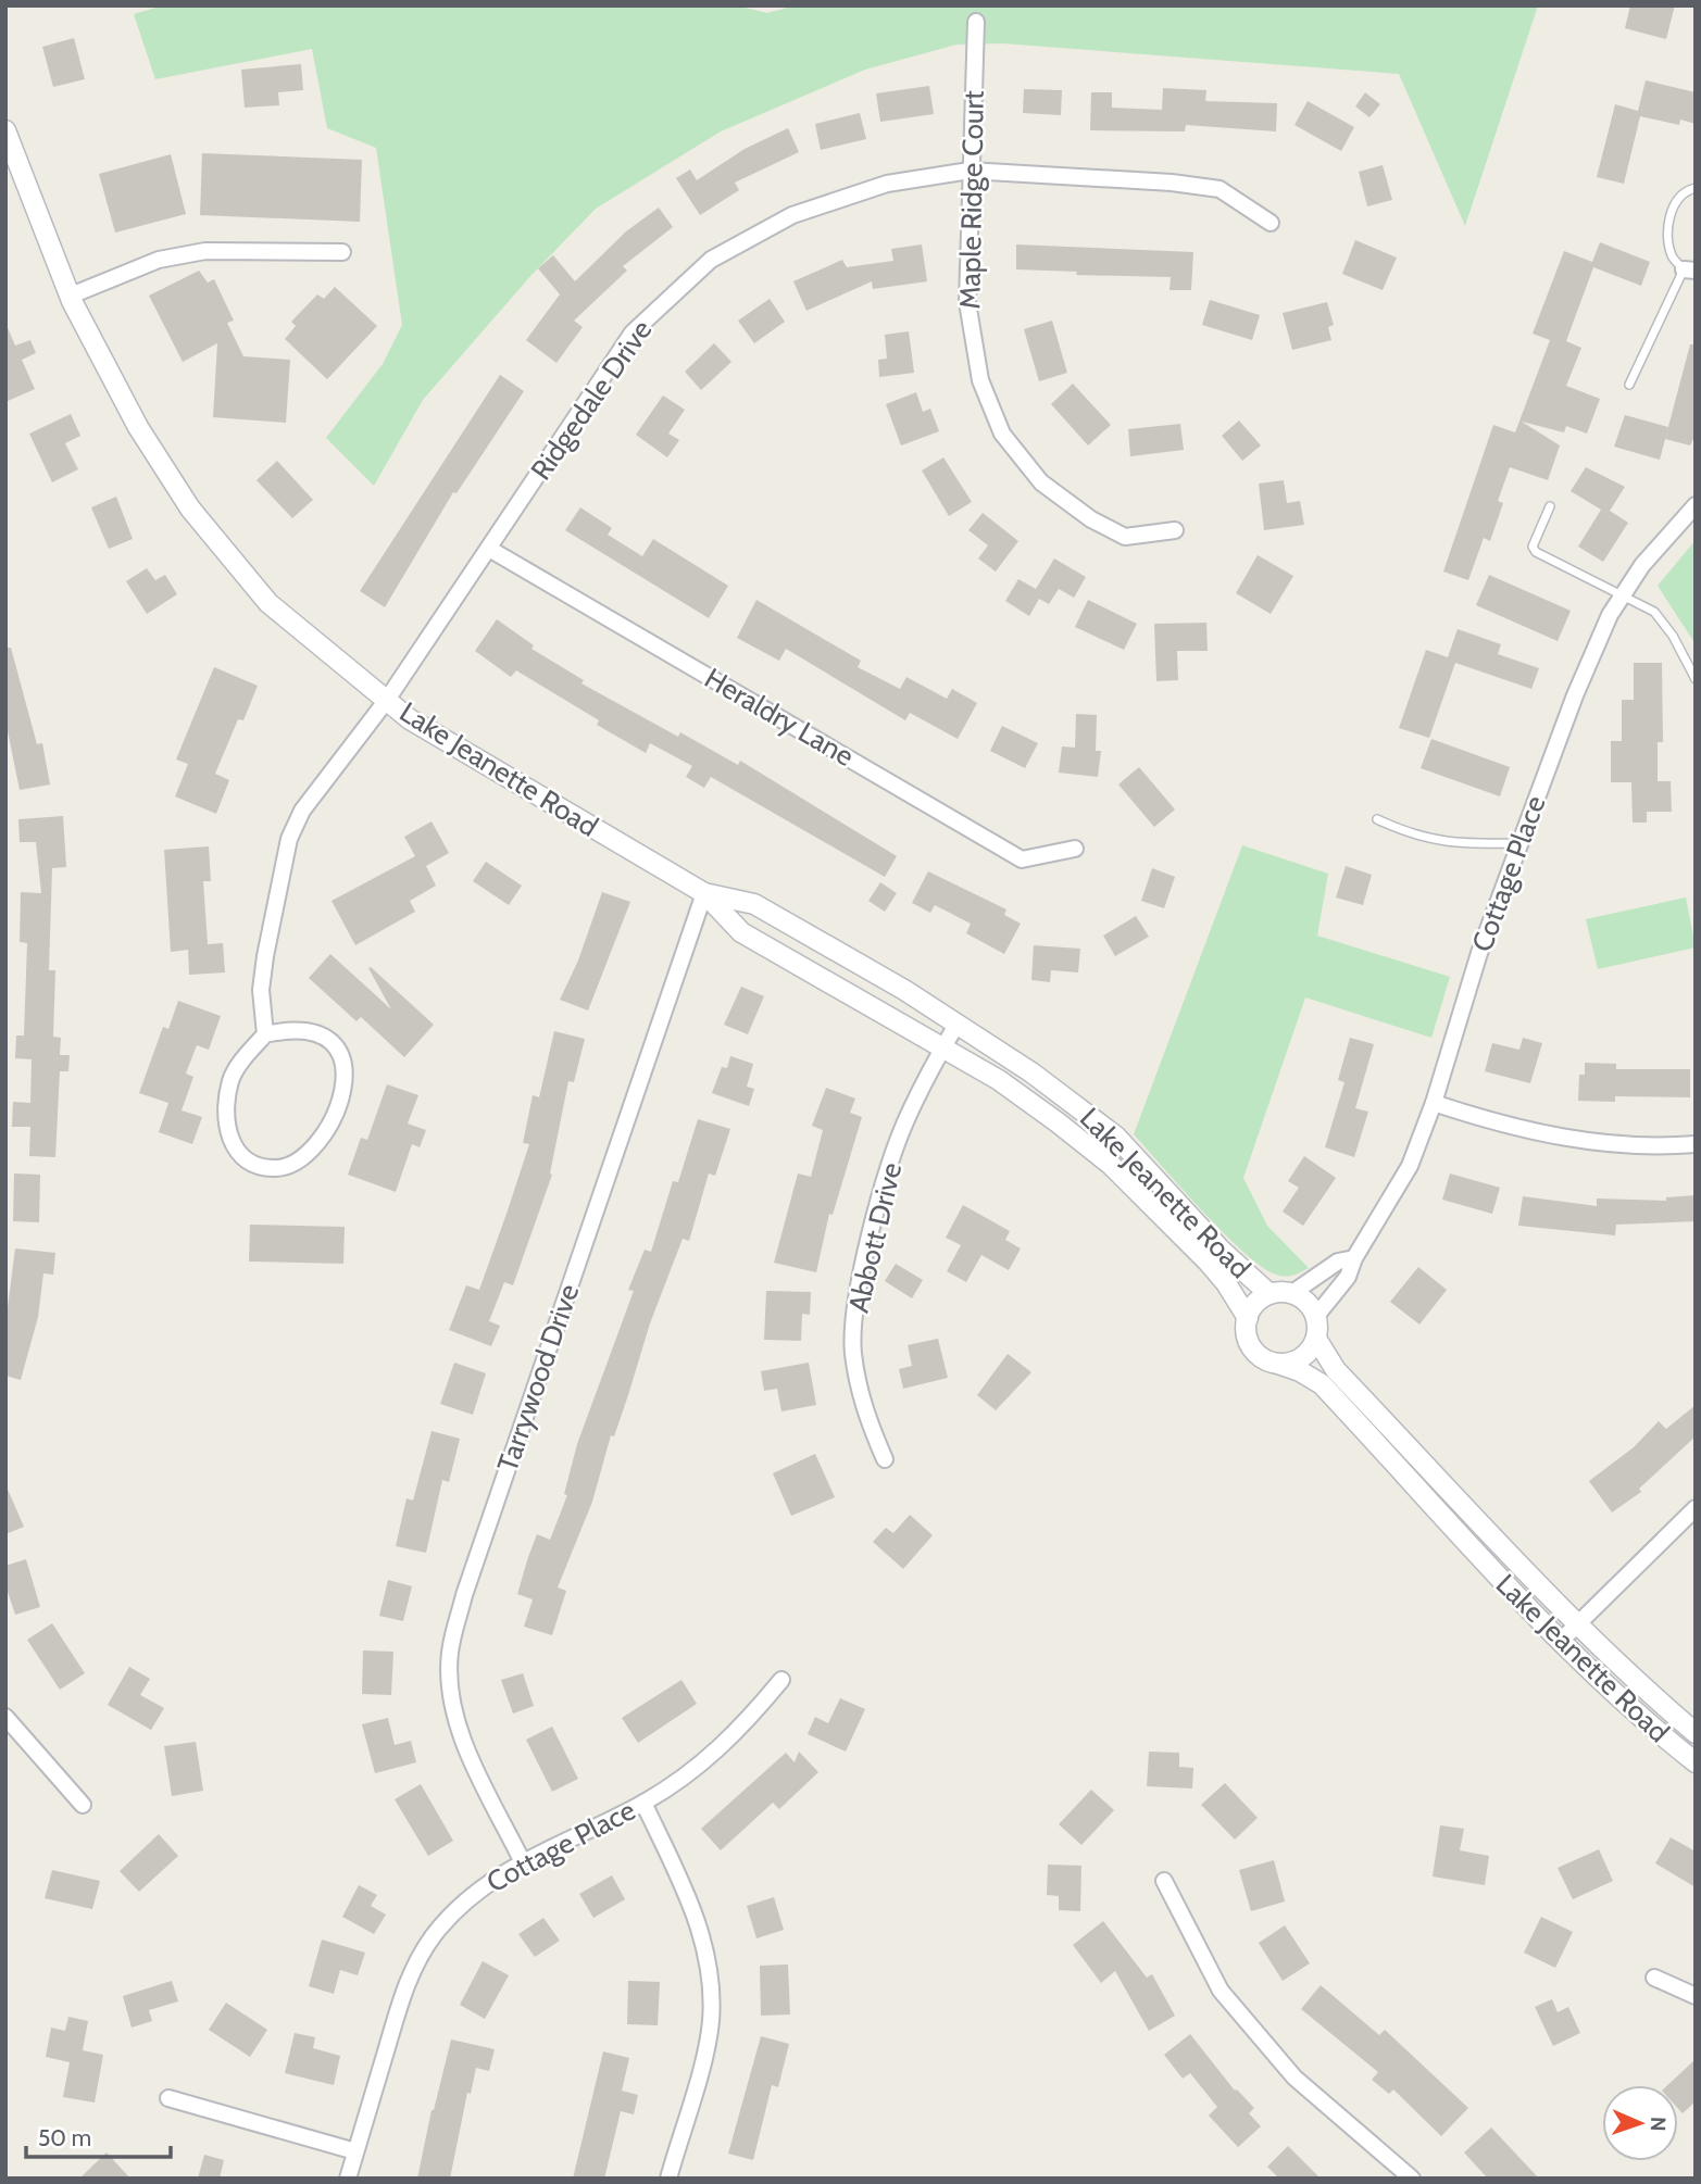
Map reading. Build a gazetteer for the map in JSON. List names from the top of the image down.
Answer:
{
  "streets": {
    "street": [
      "Maple Ridge Court",
      "Ridgedale Drive",
      "Heraldry Lane",
      "Lake Jeanette Road",
      "Cottage Place",
      "Abbott Drive",
      "Tarrywood Drive"
    ]
  },
  "crossings": [
    ["Maple Ridge Court", "Ridgedale Drive"],
    ["Ridgedale Drive", "Heraldry Lane"],
    ["Ridgedale Drive", "Lake Jeanette Road"],
    ["Lake Jeanette Road", "Cottage Place"],
    ["Lake Jeanette Road", "Abbott Drive"],
    ["Lake Jeanette Road", "Tarrywood Drive"],
    ["Cottage Place", "Tarrywood Drive"]
  ],
  "scale_bar": "50 m",
  "north": "right"
}
